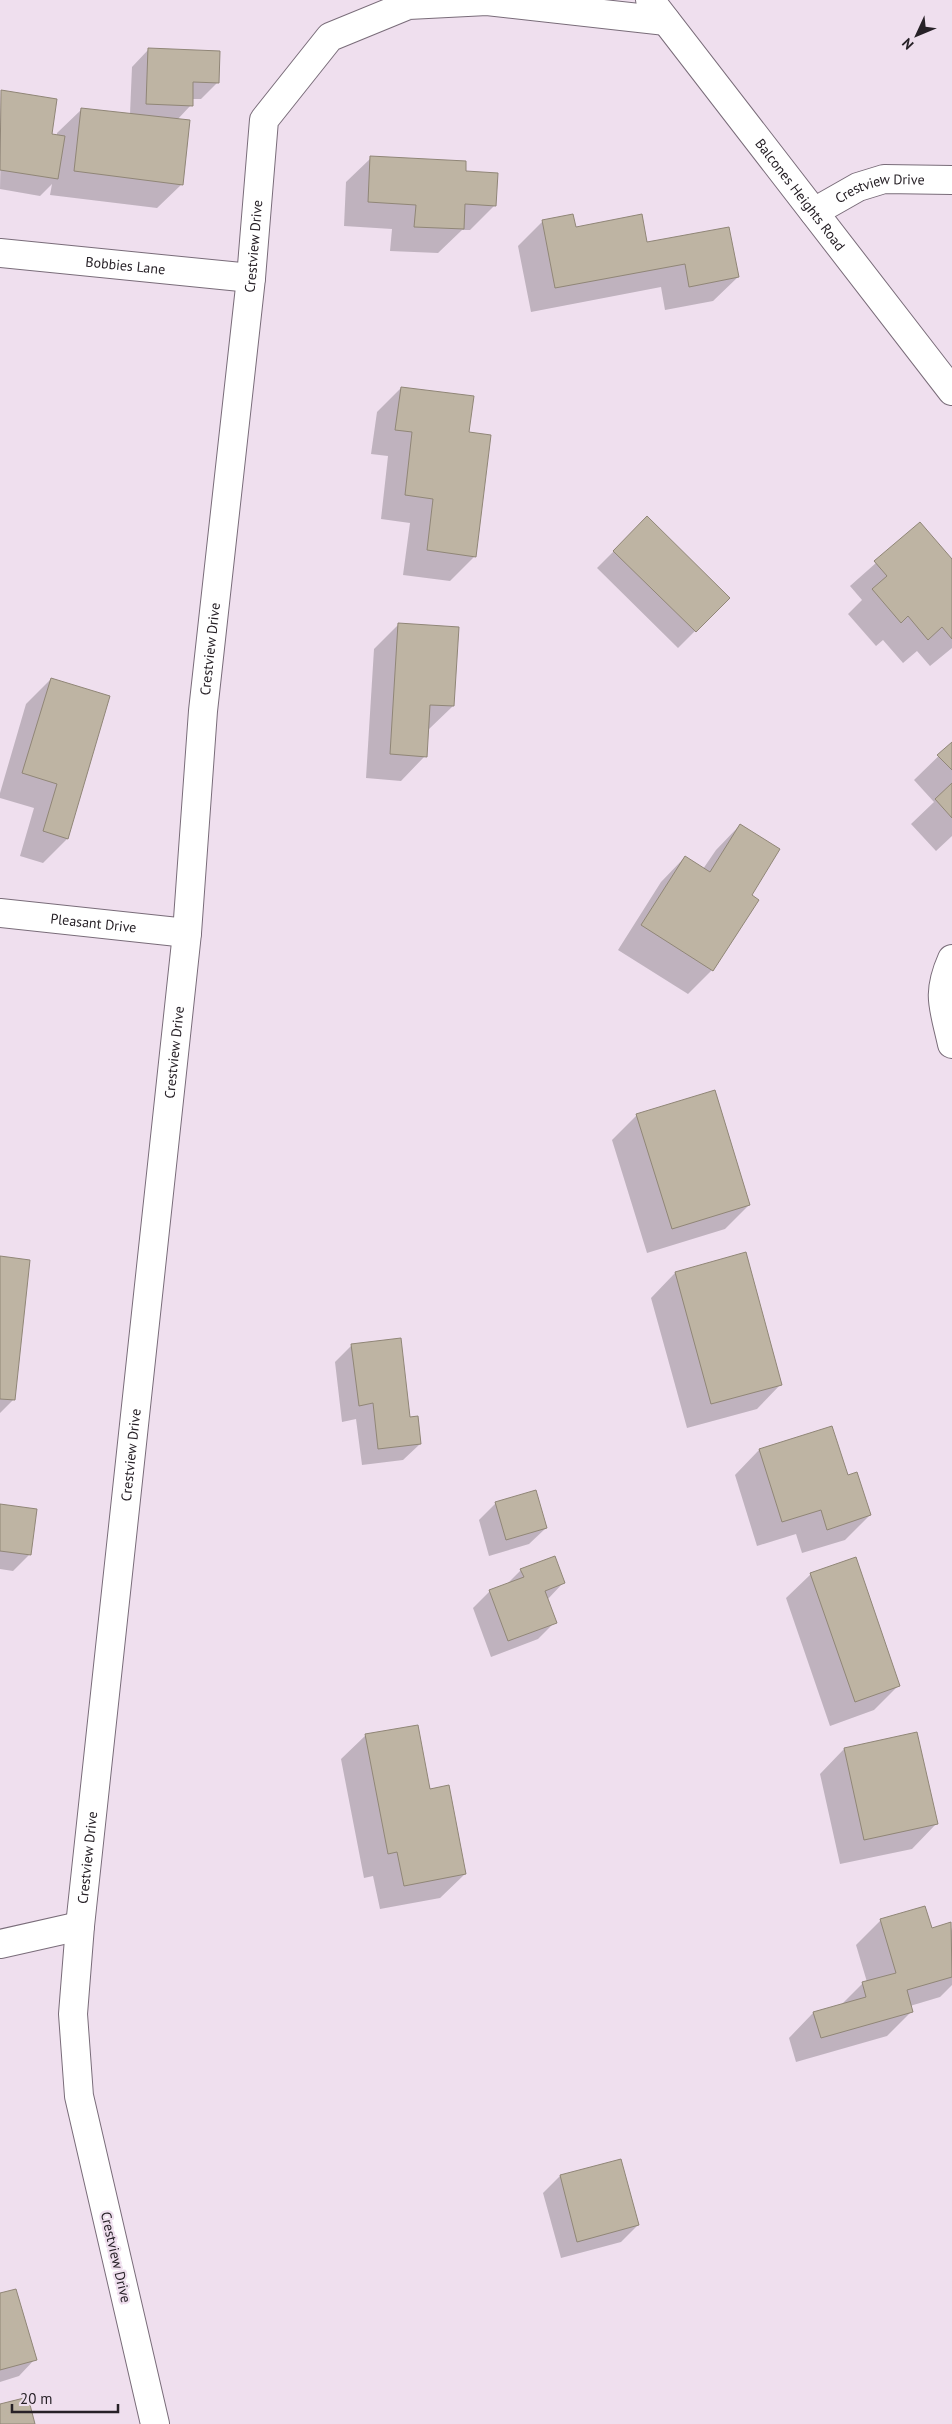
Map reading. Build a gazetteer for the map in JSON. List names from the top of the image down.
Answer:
{
  "streets": {
    "street": [
      "Crestview Drive",
      "Balcones Heights Road",
      "Bobbies Lane",
      "Pleasant Drive"
    ]
  },
  "crossings": [
    ["Crestview Drive", "Balcones Heights Road"],
    ["Crestview Drive", "Bobbies Lane"],
    ["Crestview Drive", "Pleasant Drive"]
  ],
  "scale_bar": "20 m",
  "north": "bottom left"
}
